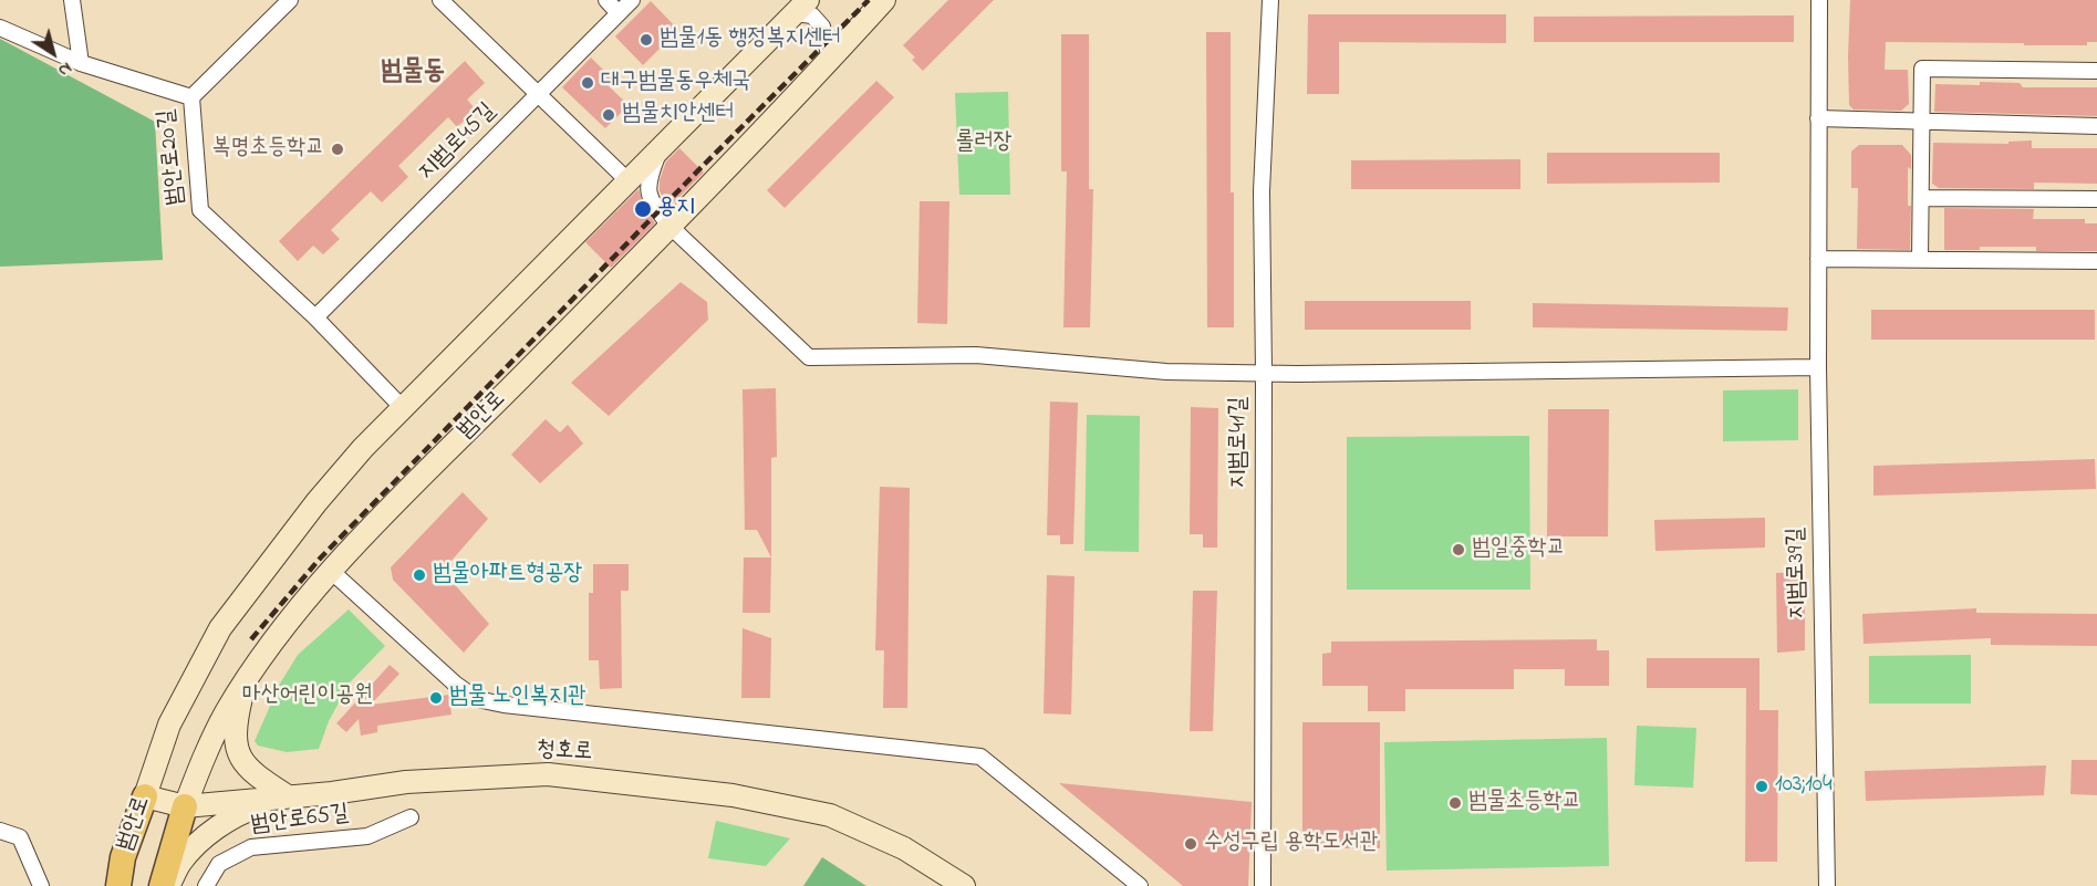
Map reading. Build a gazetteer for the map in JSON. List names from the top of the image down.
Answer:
{
  "streets": {
    "highway": ["범안로"],
    "main road": ["청호로"],
    "street": [
      "지범로45길",
      "범안로20길",
      "지범로41길",
      "지범로39길",
      "범안로65길"
    ]
  },
  "crossings": [
    ["지범로45길", "범안로20길"],
    ["범안로20길", "범안로"],
    ["범안로", "청호로"]
  ],
  "districts": ["범물동"],
  "parks": ["롤러장", "마산어린이공원"],
  "places": [
    "범물1동 행정복지센터",
    "대구범물동우체국",
    "범물치안센터",
    "복명초등학교",
    "용지",
    "범일중학교",
    "범물아파트형공장",
    "범물 노인복지관",
    "103;104",
    "범물초등학교",
    "수성구립 용학도서관"
  ],
  "north": "bottom right"
}
